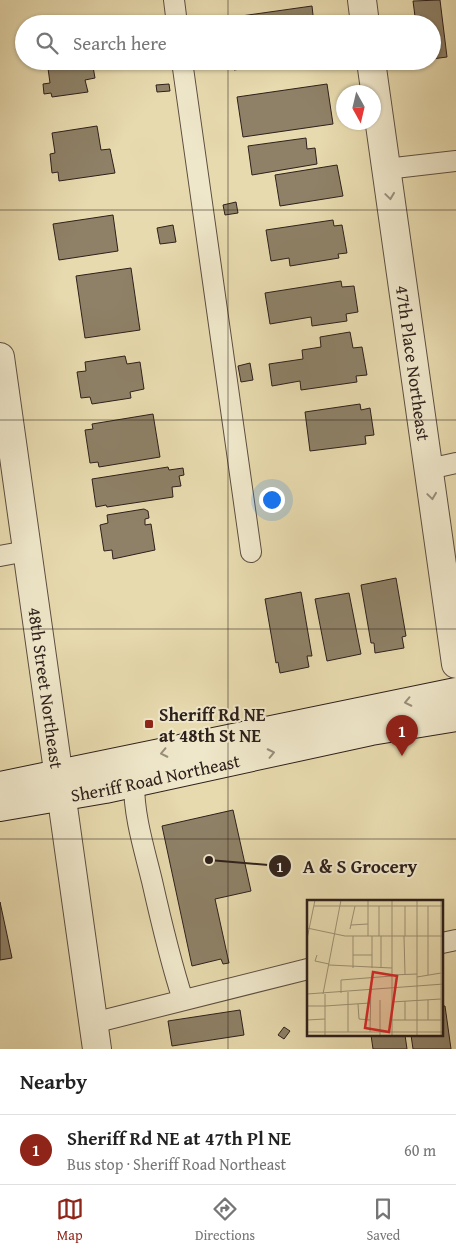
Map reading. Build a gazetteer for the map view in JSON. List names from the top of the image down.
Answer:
{
  "streets": {
    "street": ["47th Place Northeast", "48th Street Northeast", "Sheriff Road Northeast"]
  },
  "crossings": [
    ["48th Street Northeast", "Sheriff Road Northeast"]
  ],
  "one_way": ["47th Place Northeast"],
  "places": {
    "transit": ["Sheriff Rd NE at 48th St NE"],
    "other": ["A & S Grocery"]
  },
  "north": "bottom",
  "page": {
    "search": "Search here",
    "pins": "1",
    "heading": "Nearby",
    "list": [
      {
        "mark": "1",
        "name": "Sheriff Rd NE at 47th Pl NE",
        "note": "Bus stop · Sheriff Road Northeast",
        "value": "60 m"
      }
    ],
    "nav": ["Map", "Directions", "Saved"]
  }
}
